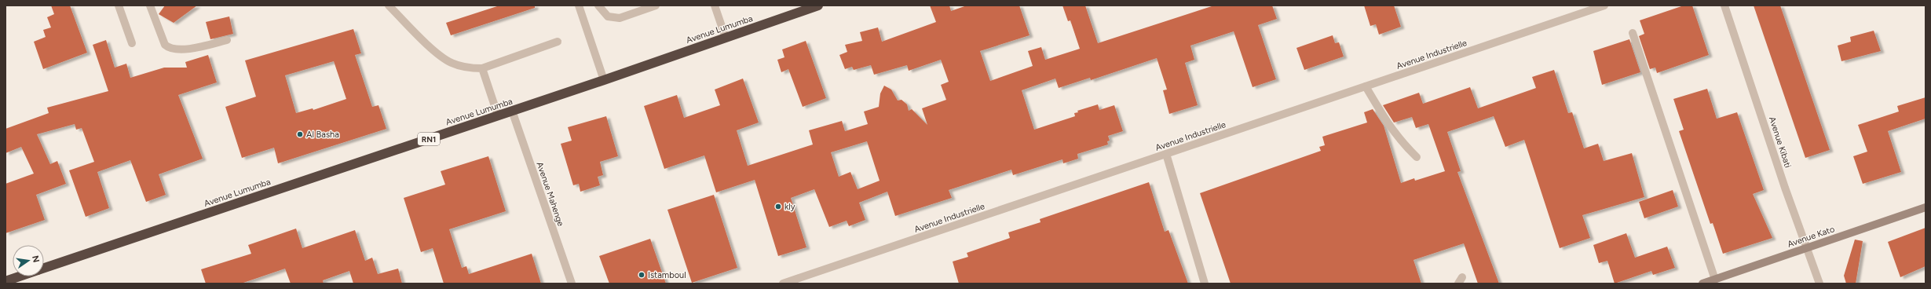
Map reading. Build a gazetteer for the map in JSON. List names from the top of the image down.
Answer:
{
  "streets": {
    "highway": ["Avenue Lumumba", "RN1"],
    "street": [
      "Avenue Industrielle",
      "Avenue Kibati",
      "Avenue Mahenge",
      "Avenue Kato"
    ]
  },
  "crossings": [
    ["Avenue Lumumba", "Avenue Mahenge"],
    ["Avenue Kibati", "Avenue Kato"]
  ],
  "places": ["Al Basha", "kly", "Istamboul"],
  "north": "right"
}
